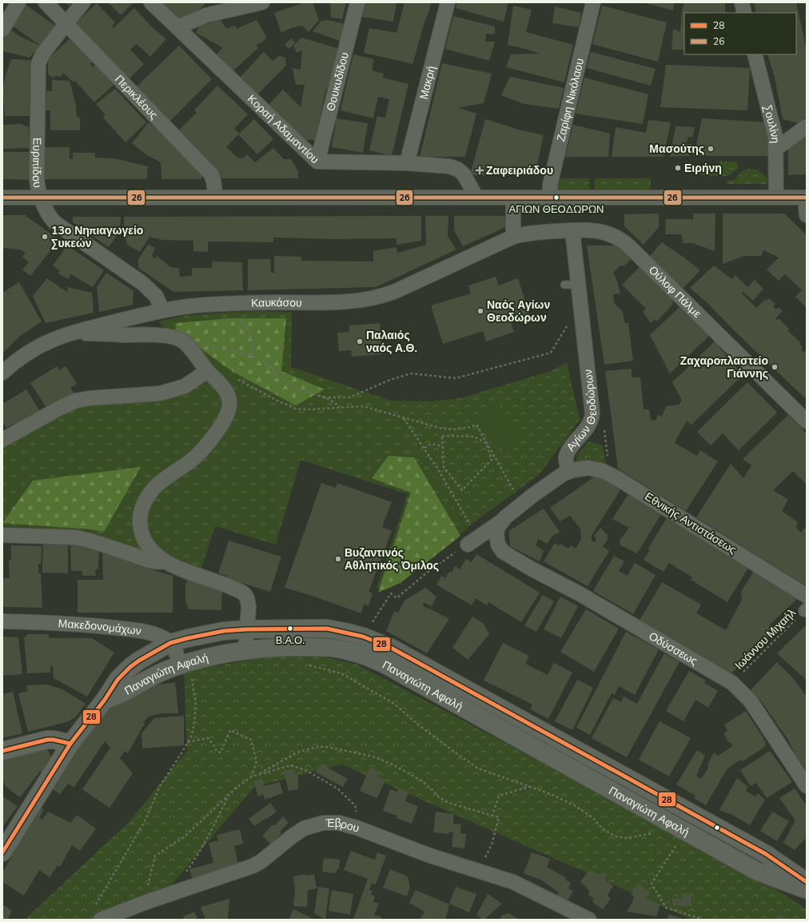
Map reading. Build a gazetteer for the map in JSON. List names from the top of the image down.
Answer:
{
  "streets": {
    "street": [
      "Θουκυδίδου",
      "Μακρή",
      "Περικλέους",
      "Ζαρίφη Νικόλαου",
      "Σουλίνη",
      "Κοραή Αδαμαντίου",
      "Ευριπίδου",
      "Ούλοφ Πάλμε",
      "Καυκάσου",
      "Αγίων Θεοδώρων",
      "Εθνικής Αντιστάσεως",
      "Μακεδονομάχων",
      "Οδύσσεως",
      "Παναγιώτη Αφαλή",
      "Έβρου"
    ],
    "path": ["Ιωάννου Μιχαήλ"]
  },
  "crossings": [
    ["Θουκυδίδου", "Κοραή Αδαμαντίου"],
    ["Μακρή", "Κοραή Αδαμαντίου"],
    ["Περικλέους", "Ευριπίδου"],
    ["Ευριπίδου", "Καυκάσου"],
    ["Ούλοφ Πάλμε", "Καυκάσου"],
    ["Ούλοφ Πάλμε", "Αγίων Θεοδώρων"],
    ["Αγίων Θεοδώρων", "Εθνικής Αντιστάσεως"],
    ["Μακεδονομάχων", "Παναγιώτη Αφαλή"],
    ["Ιωάννου Μιχαήλ", "Οδύσσεως"]
  ],
  "places": {
    "other": [
      "Μασούτης",
      "Ειρήνη",
      "ΑΓΙΩΝ ΘΕΟΔΩΡΩΝ",
      "13ο Νηπιαγωγείο Συκεών",
      "Ναός Αγίων Θεοδώρων",
      "Παλαιός ναός Α.Θ.",
      "Ζαχαροπλαστείο Γιάννης",
      "Βυζαντινός Αθλητικός Όμιλος",
      "Β.Α.Ο."
    ],
    "health": ["Ζαφειριάδου"]
  },
  "lines": ["transit line 26", "transit line 28"],
  "legend": ["28", "26"]
}
